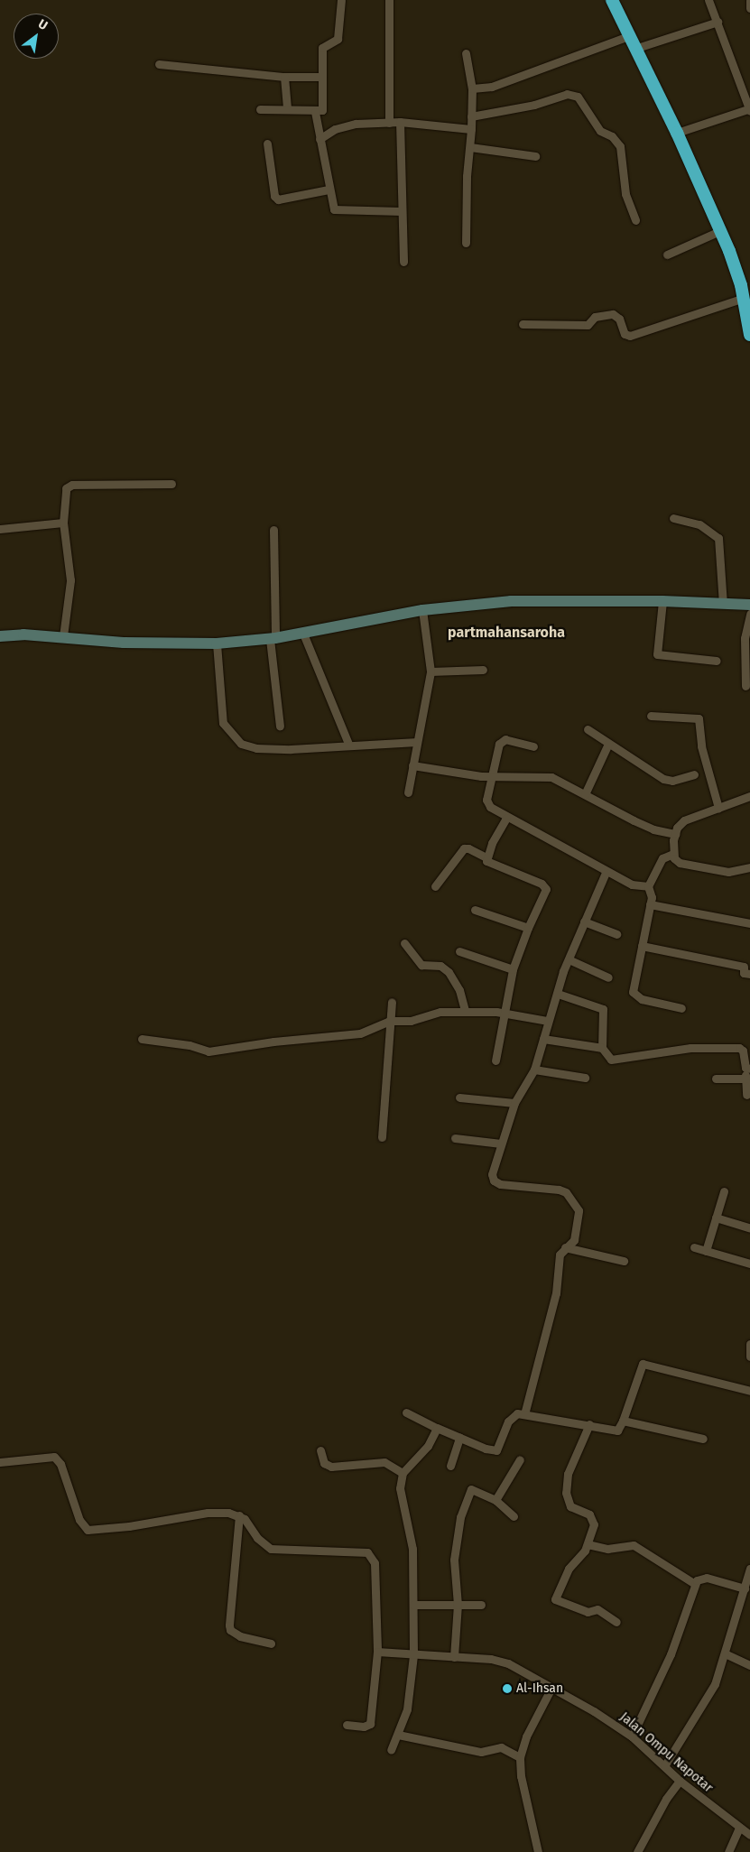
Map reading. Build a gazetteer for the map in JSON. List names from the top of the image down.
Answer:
{
  "streets": {
    "street": ["Jalan Ompu Napotar"]
  },
  "districts": ["partmahansaroha"],
  "places": ["Al-Ihsan"],
  "north": "top right"
}
